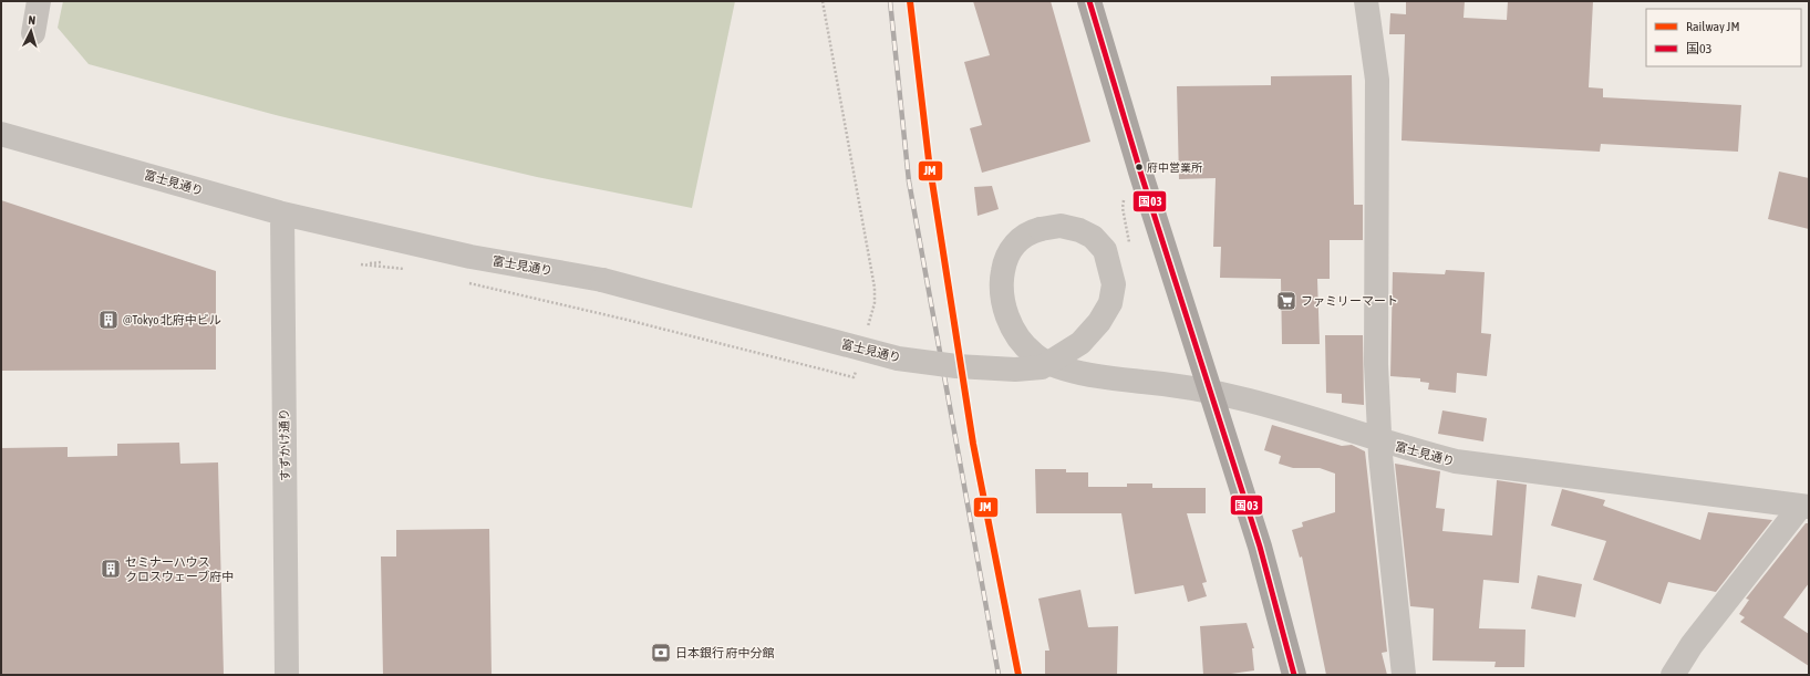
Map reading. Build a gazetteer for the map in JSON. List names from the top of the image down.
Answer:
{
  "streets": {
    "street": ["富士見通り", "すずかけ通り"]
  },
  "crossings": [
    ["富士見通り", "すずかけ通り"]
  ],
  "places": {
    "other": ["府中営業所"],
    "supermarket": ["ファミリーマート"],
    "building": ["@Tokyo 北府中ビル", "セミナーハウス クロスウェーブ府中"],
    "bank": ["日本銀行 府中分館"]
  },
  "lines": ["rail line JM", "transit line 国03"],
  "legend": ["Railway JM", "国03"],
  "north": "top"
}
